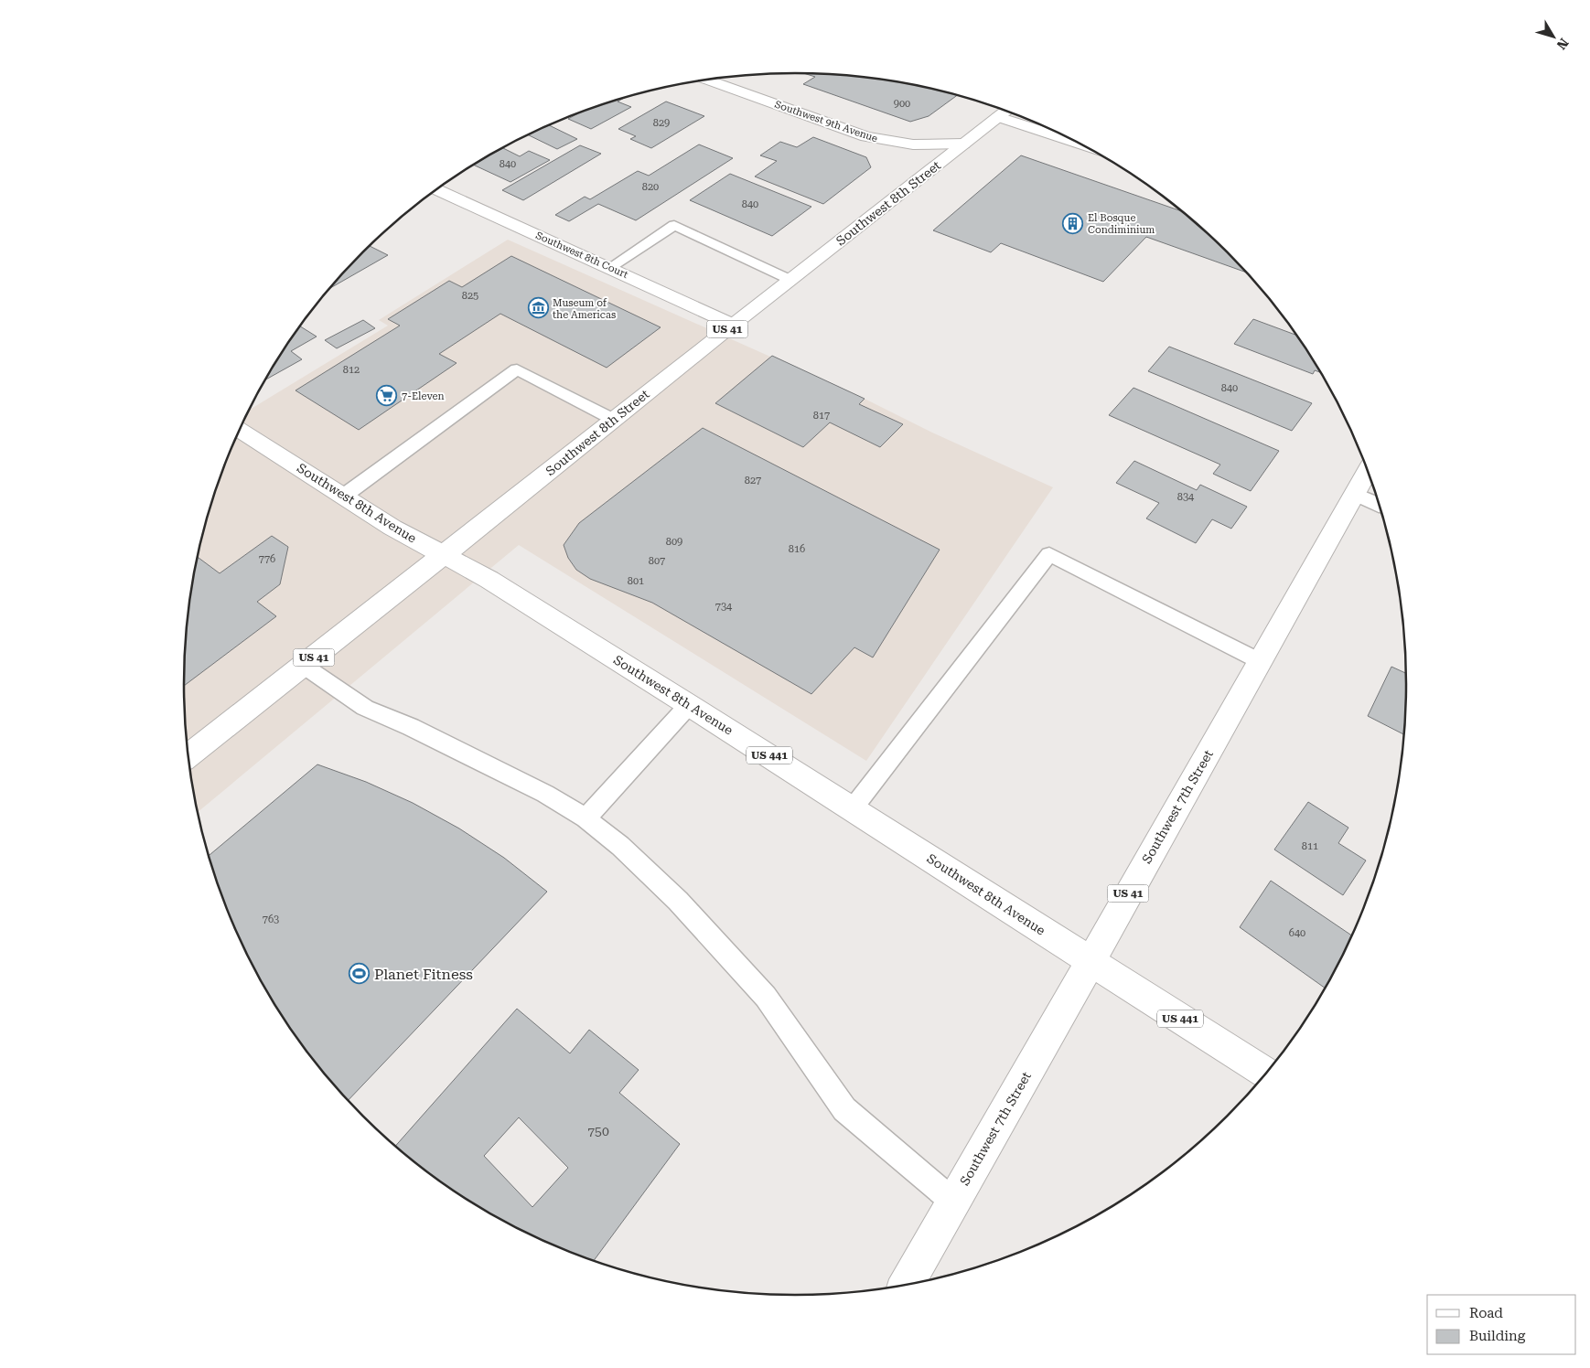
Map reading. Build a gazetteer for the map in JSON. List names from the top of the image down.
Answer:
{
  "streets": {
    "main road": [
      "Southwest 9th Avenue",
      "Southwest 8th Street",
      "Southwest 8th Court",
      "US 41",
      "Southwest 8th Avenue",
      "US 441",
      "Southwest 7th Street"
    ]
  },
  "crossings": [
    ["Southwest 9th Avenue", "Southwest 8th Street"],
    ["Southwest 8th Street", "Southwest 8th Court"],
    ["Southwest 8th Street", "Southwest 8th Avenue"],
    ["Southwest 8th Avenue", "Southwest 7th Street"]
  ],
  "places": {
    "building": ["El Bosque Condiminium"],
    "museum": ["Museum of the Americas"],
    "supermarket": ["7-Eleven"],
    "sports": ["Planet Fitness"]
  },
  "house_numbers": [
    "900",
    "829",
    "840",
    "820",
    "840",
    "825",
    "812",
    "840",
    "817",
    "827",
    "834",
    "809",
    "816",
    "776",
    "807",
    "801",
    "734",
    "811",
    "763",
    "640",
    "750"
  ],
  "legend": ["Road", "Building"],
  "north": "bottom right"
}
